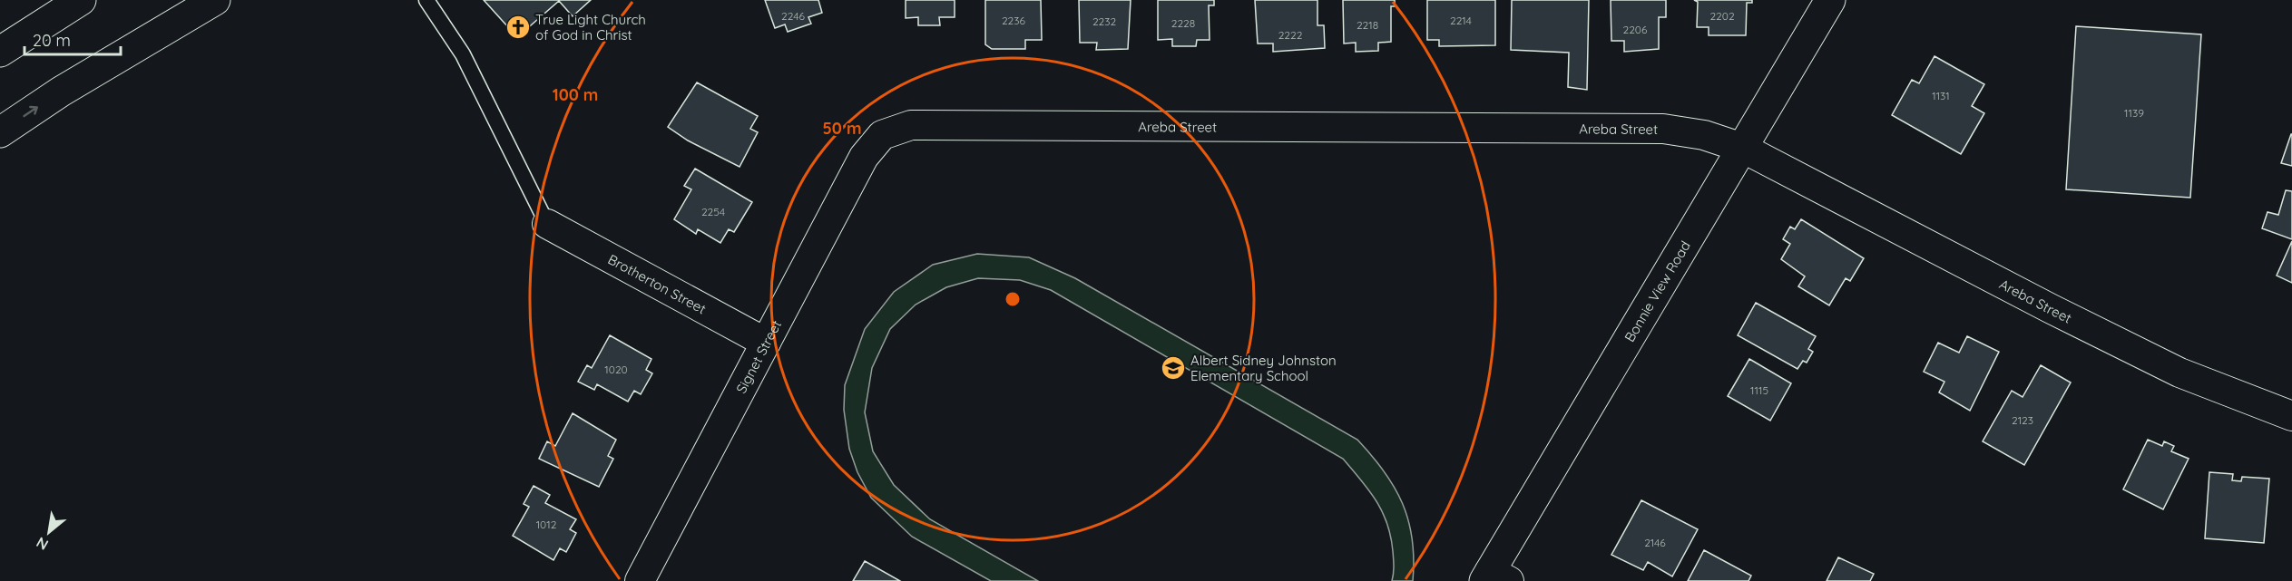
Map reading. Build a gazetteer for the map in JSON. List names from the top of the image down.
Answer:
{
  "streets": {
    "street": [
      "Areba Street",
      "Brotherton Street",
      "Bonnie View Road",
      "Signet Street"
    ]
  },
  "crossings": [
    ["Areba Street", "Bonnie View Road"],
    ["Areba Street", "Signet Street"],
    ["Brotherton Street", "Signet Street"]
  ],
  "places": {
    "church": ["True Light Church of God in Christ"],
    "school or university": ["Albert Sidney Johnston Elementary School"]
  },
  "house_numbers": [
    "2246",
    "2202",
    "2236",
    "2214",
    "2232",
    "2228",
    "2218",
    "2206",
    "2222",
    "1131",
    "1139",
    "2254",
    "1020",
    "1115",
    "2123",
    "1012",
    "2146"
  ],
  "scale_bar": "20 m",
  "north": "bottom left",
  "rings": ["100 m", "50 m"]
}
